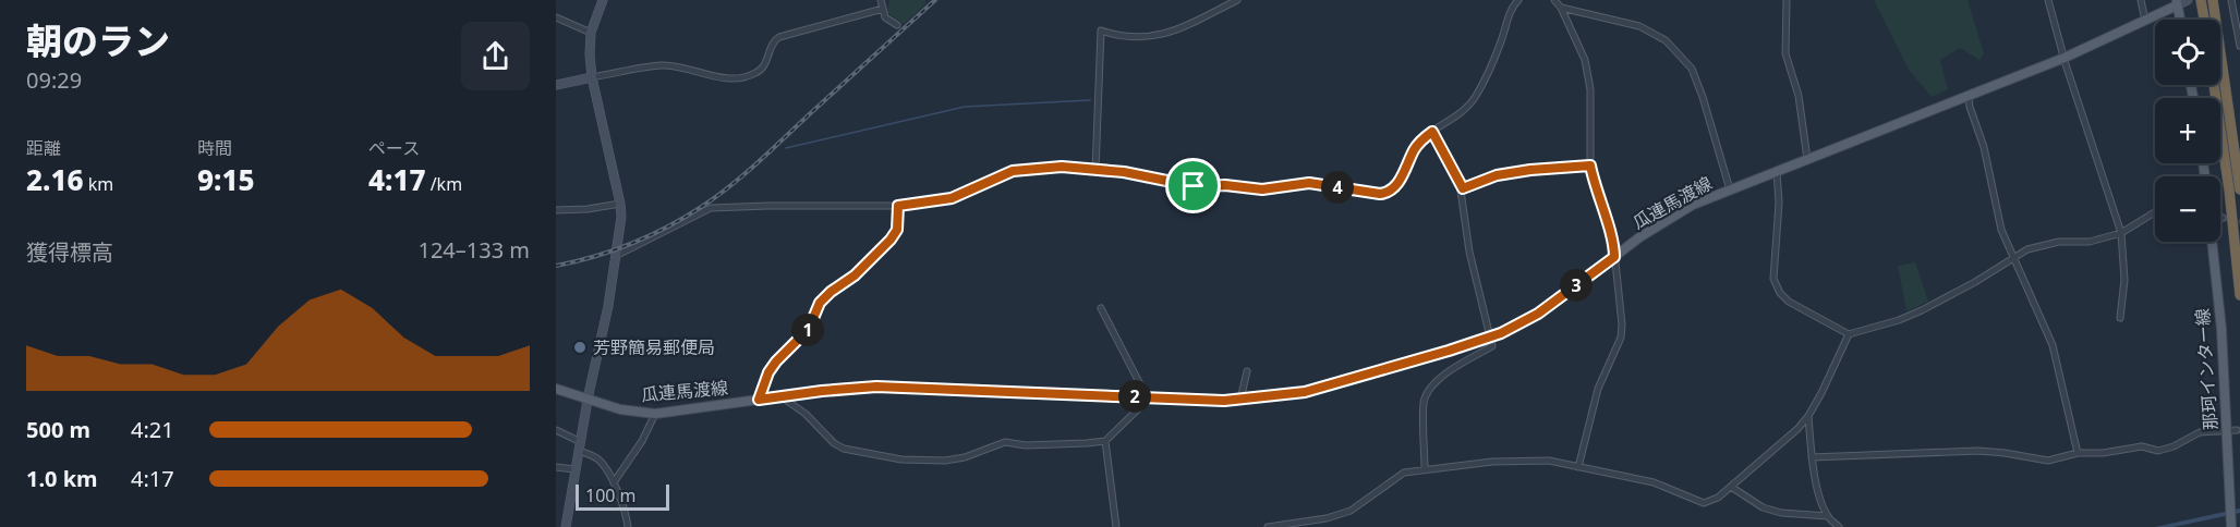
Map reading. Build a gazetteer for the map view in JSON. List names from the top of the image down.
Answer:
{
  "streets": {
    "main road": ["瓜連馬渡線", "那珂インター線"]
  },
  "places": ["芳野簡易郵便局"],
  "scale_bar": "100 m",
  "page": {
    "heading": ["朝のラン", "09:29"],
    "map_buttons": ["+", "−"],
    "stats": [
      ["距離", "2.16 km"],
      ["時間", "9:15"],
      ["ペース", "4:17 /km"]
    ],
    "pins": [
      "4",
      "3",
      "1",
      "2"
    ],
    "chart": ["獲得標高", "124–133 m"],
    "list": [
      {
        "name": "500 m",
        "note": "4:21"
      },
      {
        "name": "1.0 km",
        "note": "4:17"
      }
    ],
    "scale": "100 m"
  }
}
